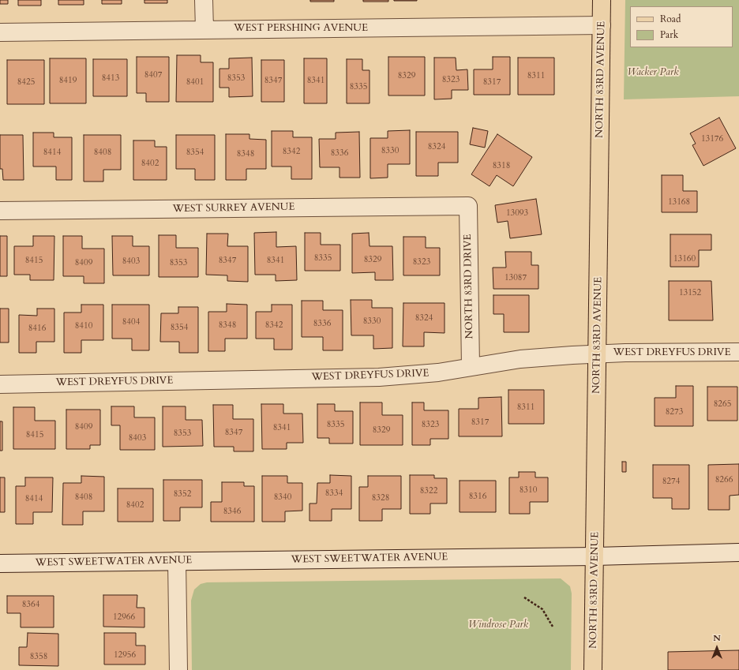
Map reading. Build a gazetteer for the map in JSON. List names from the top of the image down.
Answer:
{
  "streets": {
    "main road": ["NORTH 83RD AVENUE"],
    "street": [
      "WEST PERSHING AVENUE",
      "WEST SURREY AVENUE",
      "NORTH 83RD DRIVE",
      "WEST DREYFUS DRIVE",
      "WEST SWEETWATER AVENUE"
    ]
  },
  "crossings": [
    ["WEST PERSHING AVENUE", "NORTH 83RD AVENUE"],
    ["NORTH 83RD AVENUE", "WEST DREYFUS DRIVE"],
    ["NORTH 83RD AVENUE", "WEST SWEETWATER AVENUE"],
    ["WEST SURREY AVENUE", "NORTH 83RD DRIVE"],
    ["NORTH 83RD DRIVE", "WEST DREYFUS DRIVE"]
  ],
  "parks": ["Wacker Park", "Windrose Park"],
  "house_numbers": [
    "8407",
    "8329",
    "8311",
    "8413",
    "8353",
    "8323",
    "8419",
    "8347",
    "8341",
    "8425",
    "8401",
    "8317",
    "8335",
    "13176",
    "8324",
    "8330",
    "8342",
    "8414",
    "8408",
    "8354",
    "8336",
    "8348",
    "8402",
    "8318",
    "13168",
    "13093",
    "8335",
    "13160",
    "8329",
    "8415",
    "8347",
    "8341",
    "8403",
    "8323",
    "8409",
    "8353",
    "13087",
    "13152",
    "8324",
    "8330",
    "8404",
    "8336",
    "8348",
    "8342",
    "8410",
    "8354",
    "8416",
    "8265",
    "8311",
    "8273",
    "8317",
    "8335",
    "8323",
    "8409",
    "8341",
    "8329",
    "8347",
    "8353",
    "8415",
    "8403",
    "8266",
    "8274",
    "8310",
    "8322",
    "8334",
    "8352",
    "8316",
    "8408",
    "8340",
    "8328",
    "8414",
    "8402",
    "8346",
    "8364",
    "12966",
    "12956",
    "8358"
  ],
  "legend": ["Road", "Park"],
  "north": "top"
}
